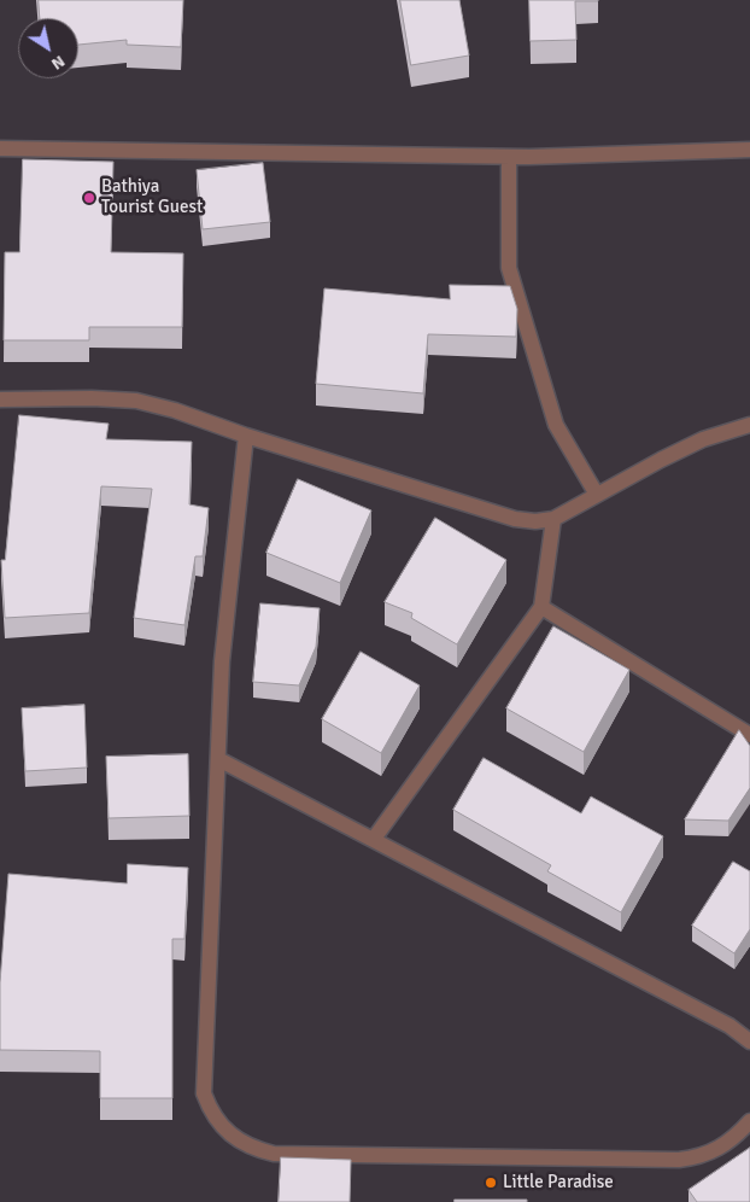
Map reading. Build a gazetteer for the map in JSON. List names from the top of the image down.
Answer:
{
  "places": ["Bathiya Tourist Guest", "Little Paradise"],
  "north": "bottom right"
}
